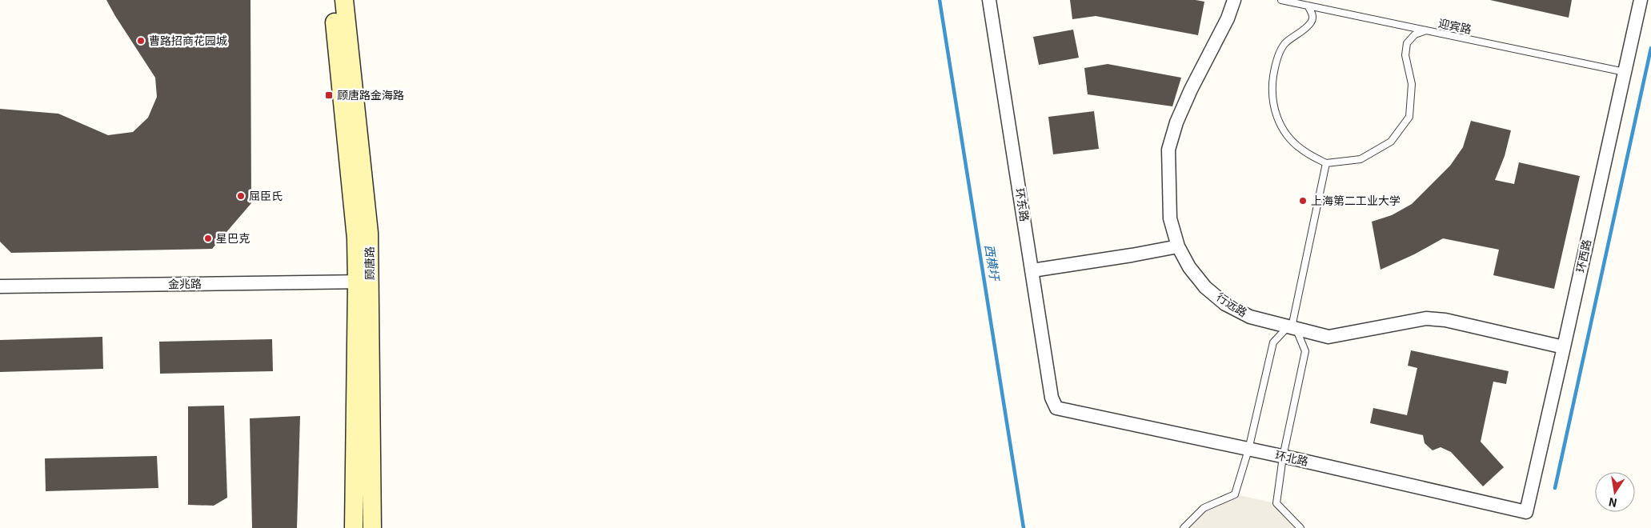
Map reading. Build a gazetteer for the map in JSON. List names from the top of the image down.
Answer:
{
  "streets": {
    "main road": ["顾唐路"],
    "street": [
      "环东路",
      "环西路",
      "金兆路",
      "行远路",
      "环北路"
    ],
    "lane": ["迎宾路"]
  },
  "crossings": [
    ["迎宾路", "环西路"],
    ["环东路", "环北路"],
    ["环西路", "行远路"],
    ["环西路", "环北路"],
    ["顾唐路", "金兆路"]
  ],
  "water": ["西横圩"],
  "places": {
    "other": [
      "曹路招商花园城",
      "屈臣氏",
      "上海第二工业大学",
      "星巴克"
    ],
    "transit": ["顾唐路金海路"]
  },
  "north": "bottom"
}
